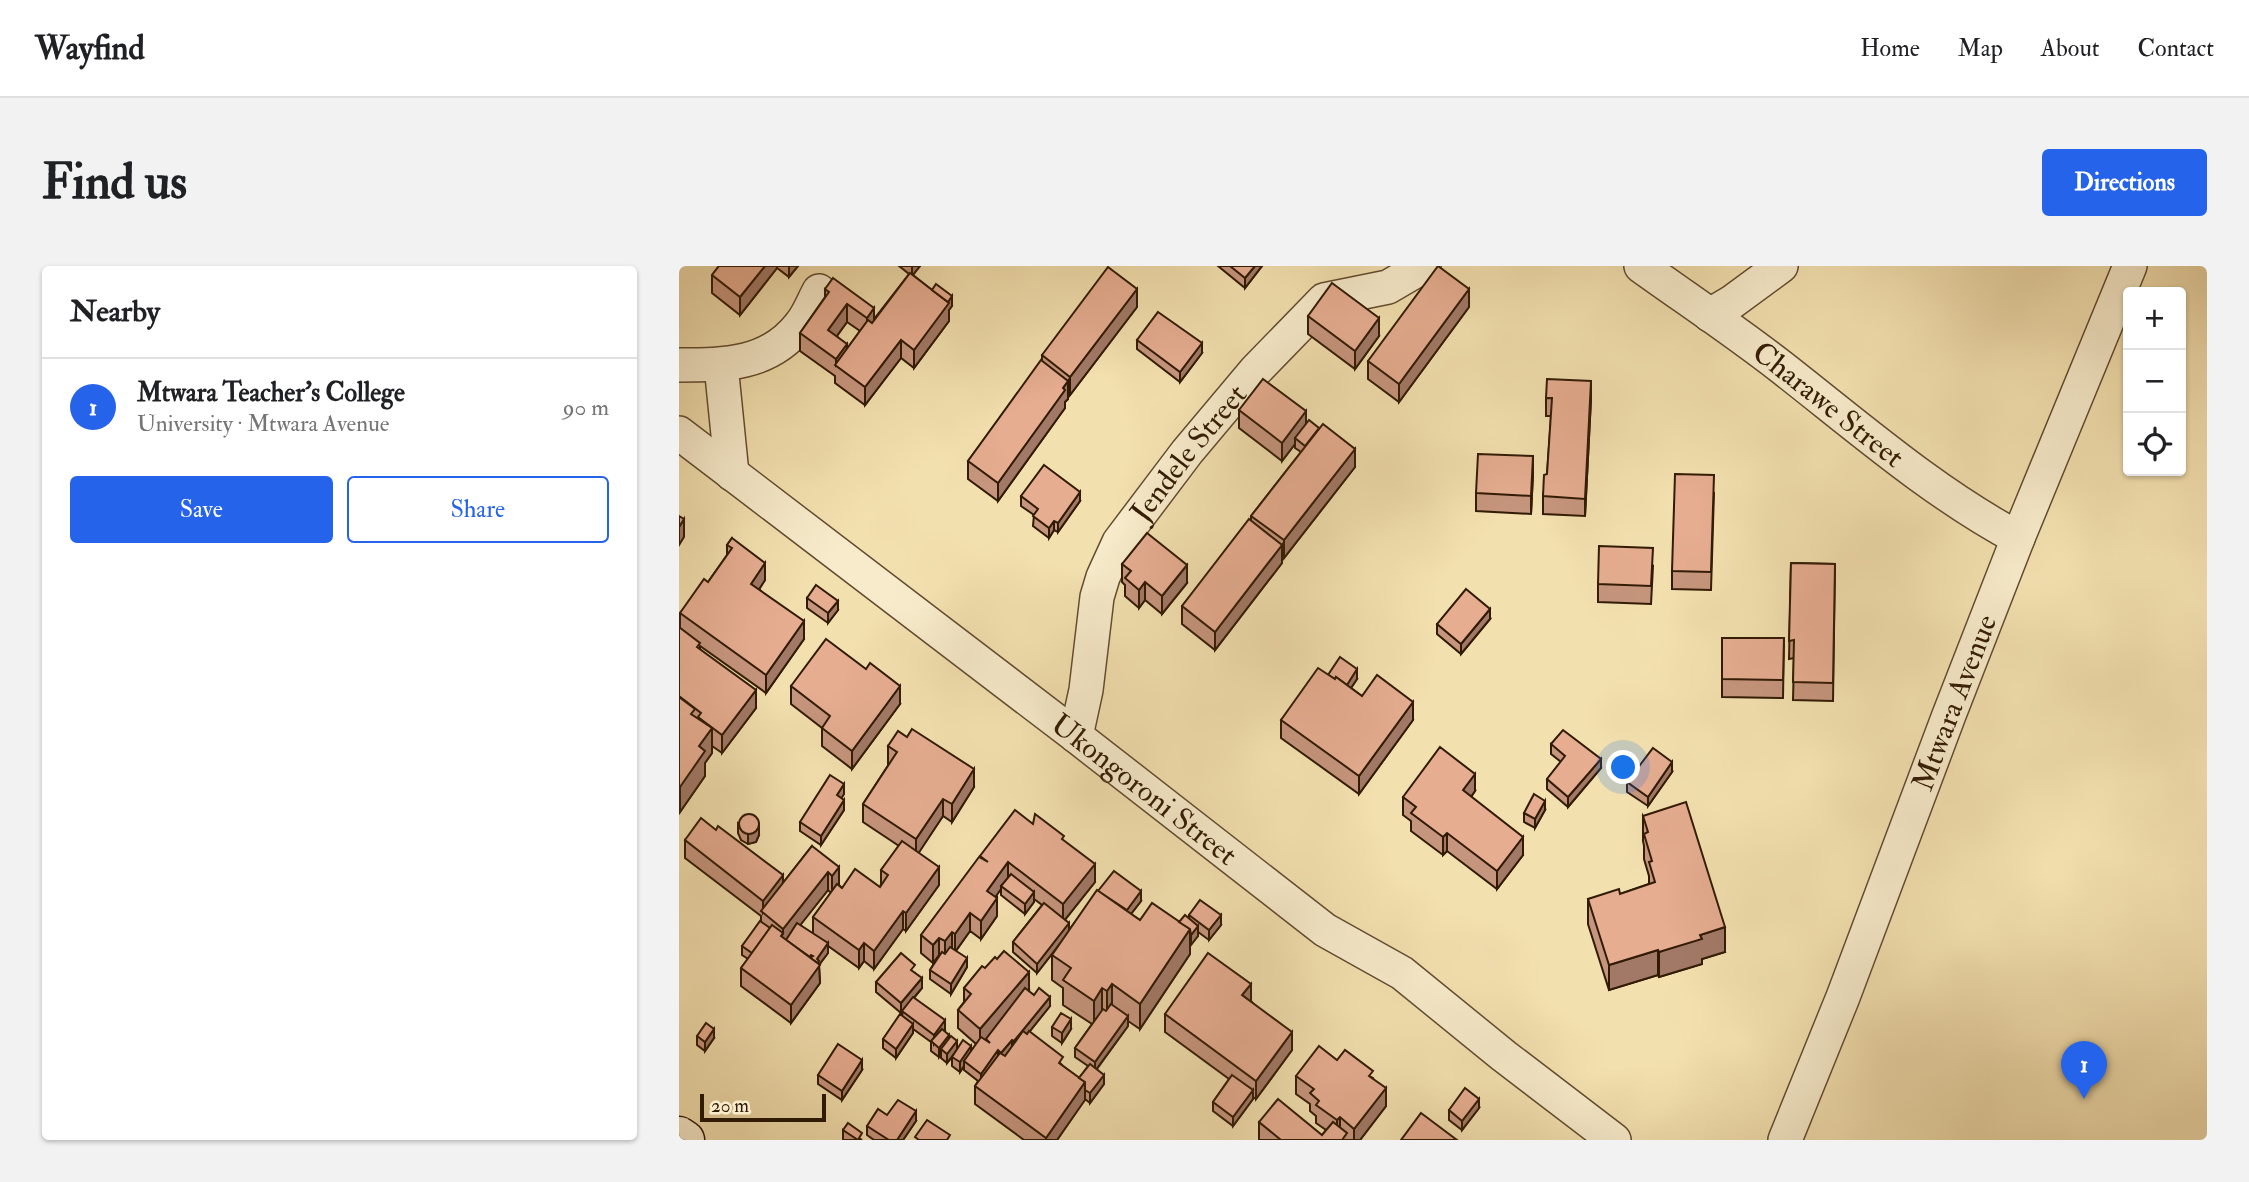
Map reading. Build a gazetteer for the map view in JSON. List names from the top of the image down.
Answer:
{
  "streets": {
    "street": [
      "Charawe Street",
      "Jendele Street",
      "Mtwara Avenue",
      "Ukongoroni Street"
    ]
  },
  "crossings": [
    ["Charawe Street", "Mtwara Avenue"],
    ["Jendele Street", "Ukongoroni Street"]
  ],
  "scale_bar": "20 m",
  "page": {
    "header": "Wayfind",
    "nav": [
      "Home",
      "Map",
      "About",
      "Contact"
    ],
    "buttons": [
      "Directions",
      ["Save", "Share"]
    ],
    "title": "Find us",
    "heading": "Nearby",
    "map_buttons": ["+", "−"],
    "list": [
      {
        "mark": "1",
        "name": "Mtwara Teacher's College",
        "note": "University · Mtwara Avenue",
        "value": "90 m"
      }
    ],
    "pins": "1",
    "scale": "20 m"
  }
}
